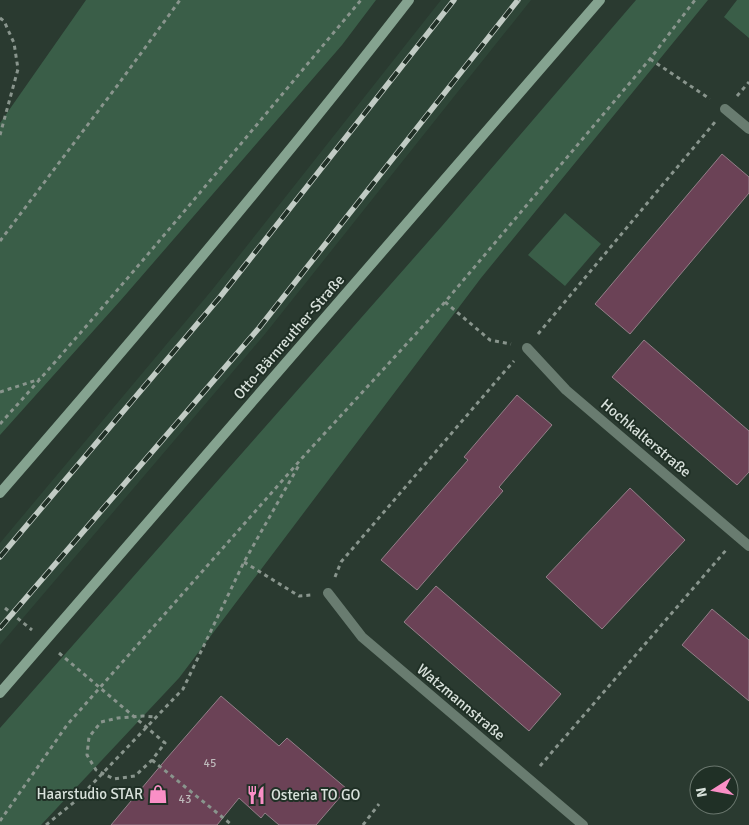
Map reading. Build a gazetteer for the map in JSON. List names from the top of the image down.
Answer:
{
  "streets": {
    "main road": ["Otto-Bärnreuther-Straße"],
    "street": ["Hochkalterstraße", "Watzmannstraße"]
  },
  "places": {
    "shop": ["Haarstudio STAR"],
    "restaurant": ["Osteria TO GO"]
  },
  "house_numbers": ["45", "43"],
  "north": "left"
}
